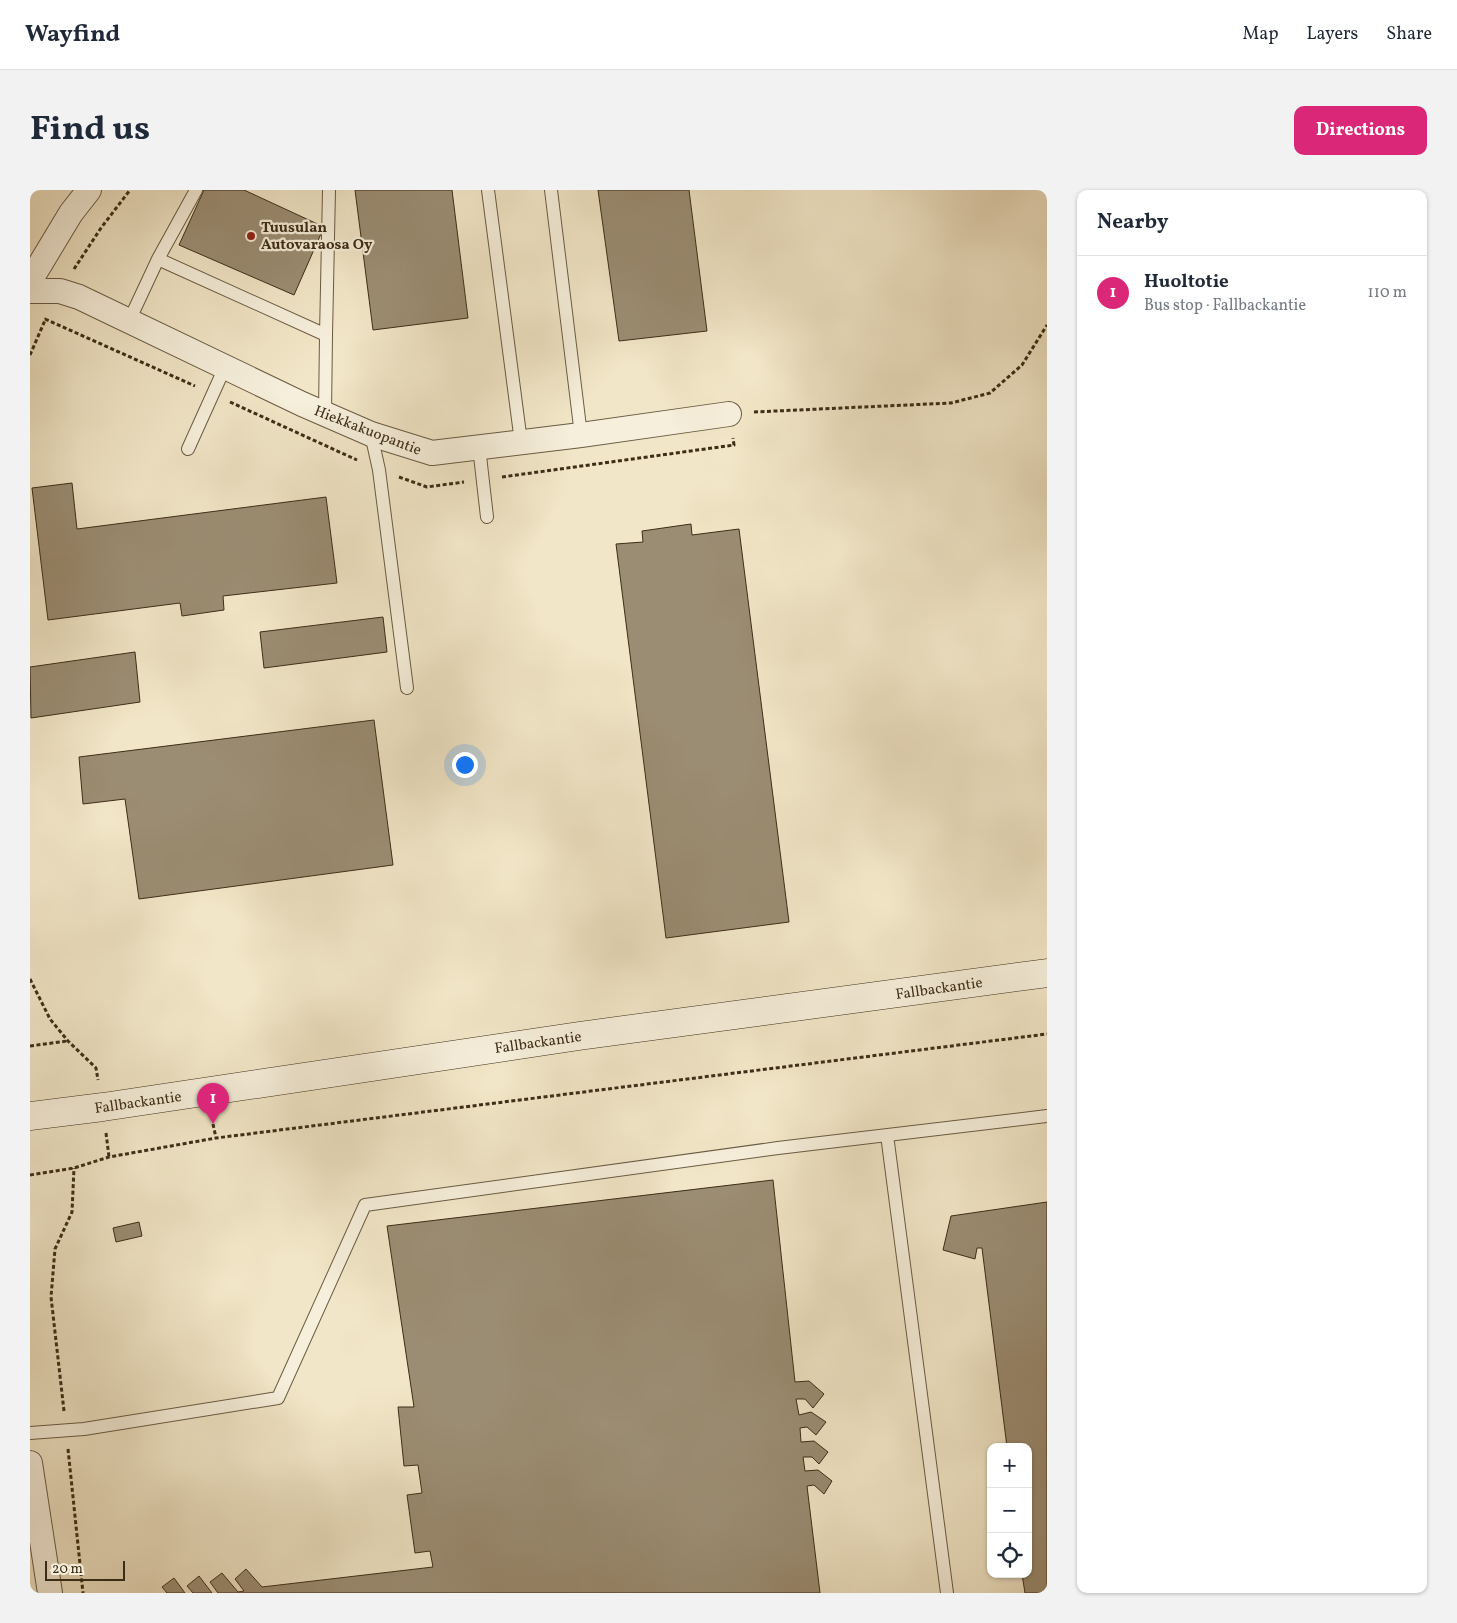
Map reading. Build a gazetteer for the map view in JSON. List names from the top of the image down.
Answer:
{
  "streets": {
    "street": ["Hiekkakuopantie", "Fallbackantie"]
  },
  "places": ["Tuusulan Autovaraosa Oy"],
  "scale_bar": "20 m",
  "page": {
    "header": "Wayfind",
    "nav": ["Map", "Layers", "Share"],
    "title": "Find us",
    "buttons": "Directions",
    "heading": "Nearby",
    "list": [
      {
        "mark": "1",
        "name": "Huoltotie",
        "note": "Bus stop · Fallbackantie",
        "value": "110 m"
      }
    ],
    "pins": "1",
    "map_buttons": ["+", "−"],
    "scale": "20 m"
  }
}
